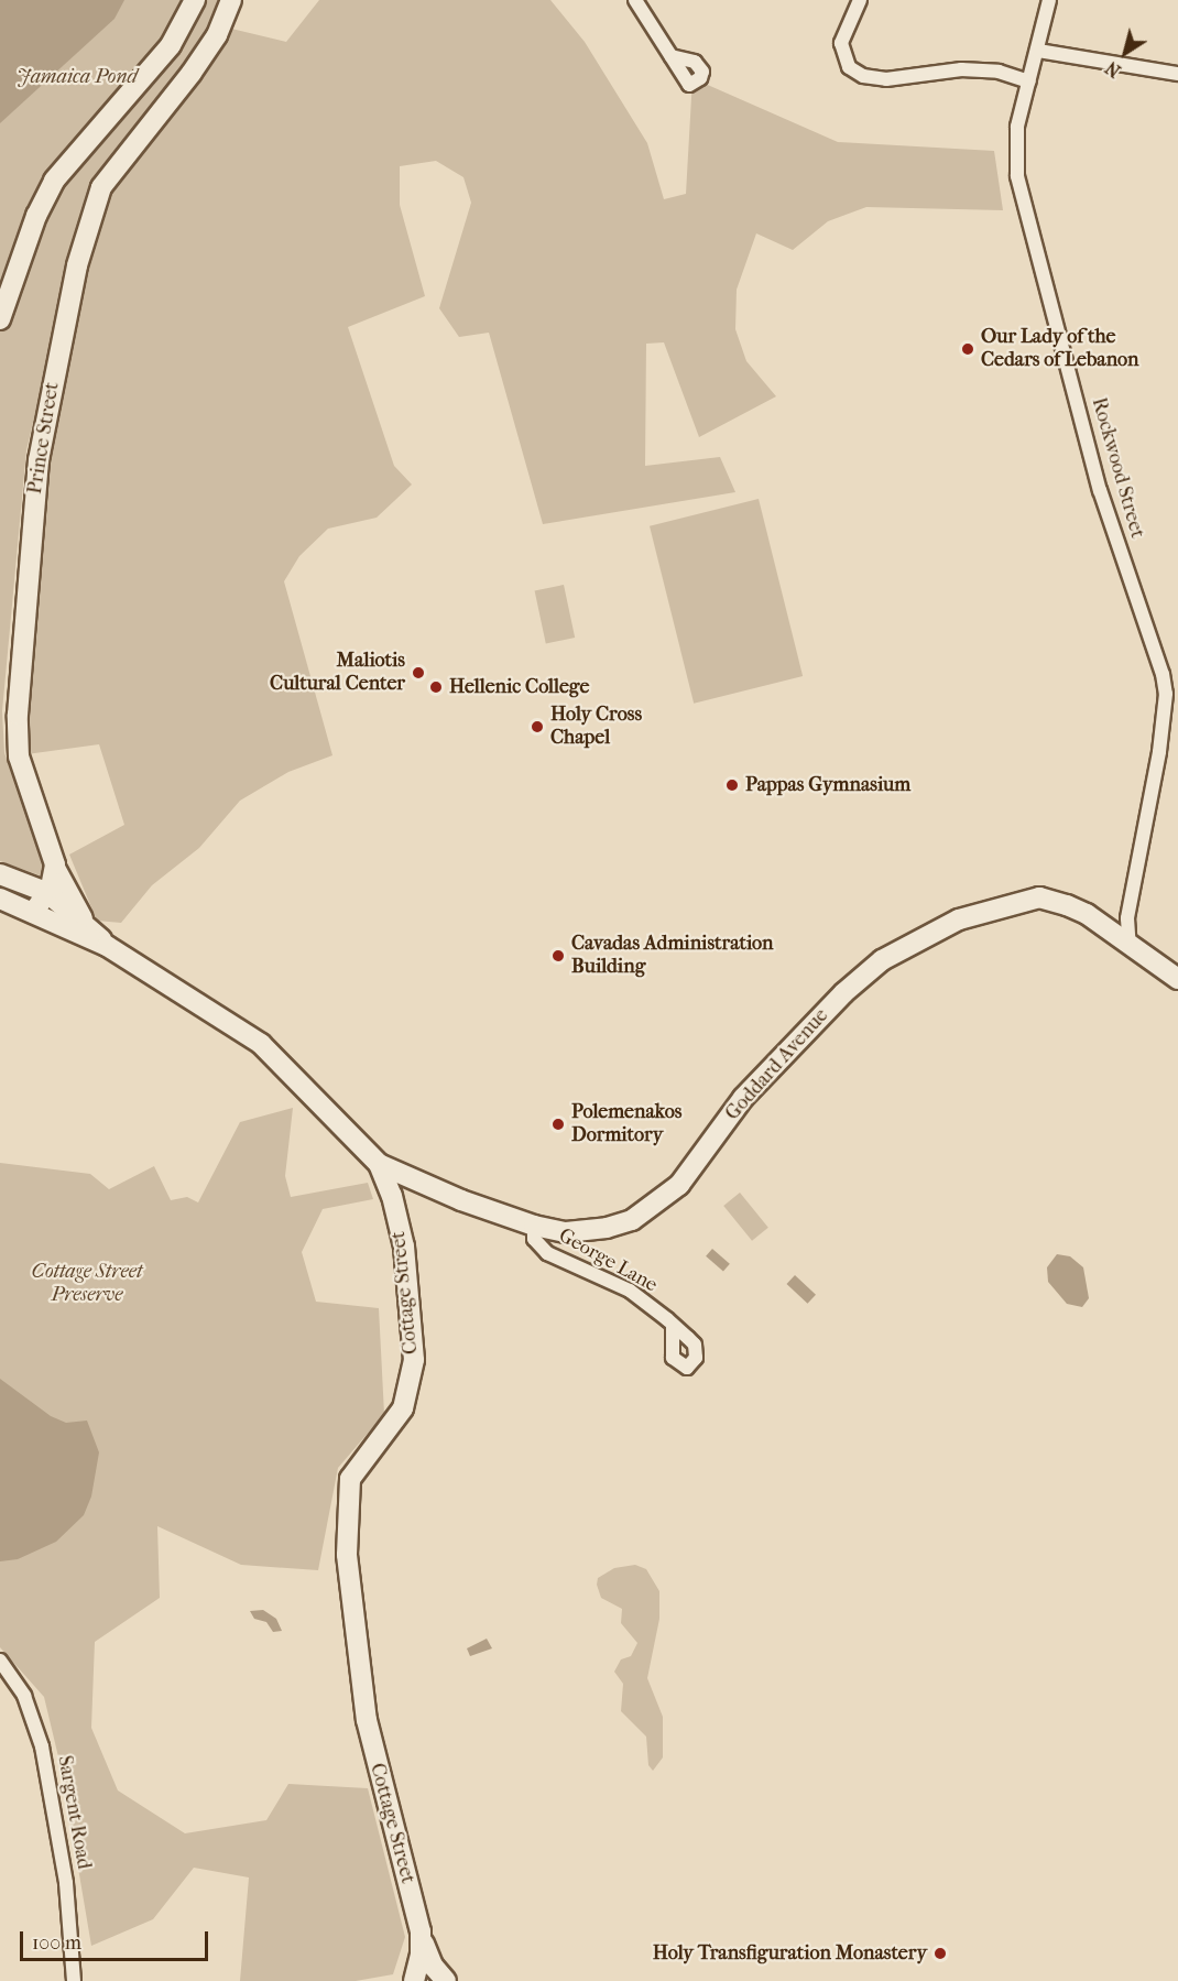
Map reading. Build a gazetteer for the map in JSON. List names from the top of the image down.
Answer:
{
  "streets": {
    "main road": ["Prince Street", "Goddard Avenue", "Cottage Street"],
    "street": ["Rockwood Street", "George Lane", "Sargent Road"]
  },
  "crossings": [
    ["Rockwood Street", "Goddard Avenue"],
    ["Goddard Avenue", "George Lane"],
    ["Goddard Avenue", "Cottage Street"]
  ],
  "parks": ["Jamaica Pond", "Cottage Street Preserve"],
  "places": [
    "Our Lady of the Cedars of Lebanon",
    "Maliotis Cultural Center",
    "Hellenic College",
    "Holy Cross Chapel",
    "Pappas Gymnasium",
    "Cavadas Administration Building",
    "Polemenakos Dormitory",
    "Holy Transfiguration Monastery"
  ],
  "scale_bar": "100 m",
  "north": "bottom left"
}
